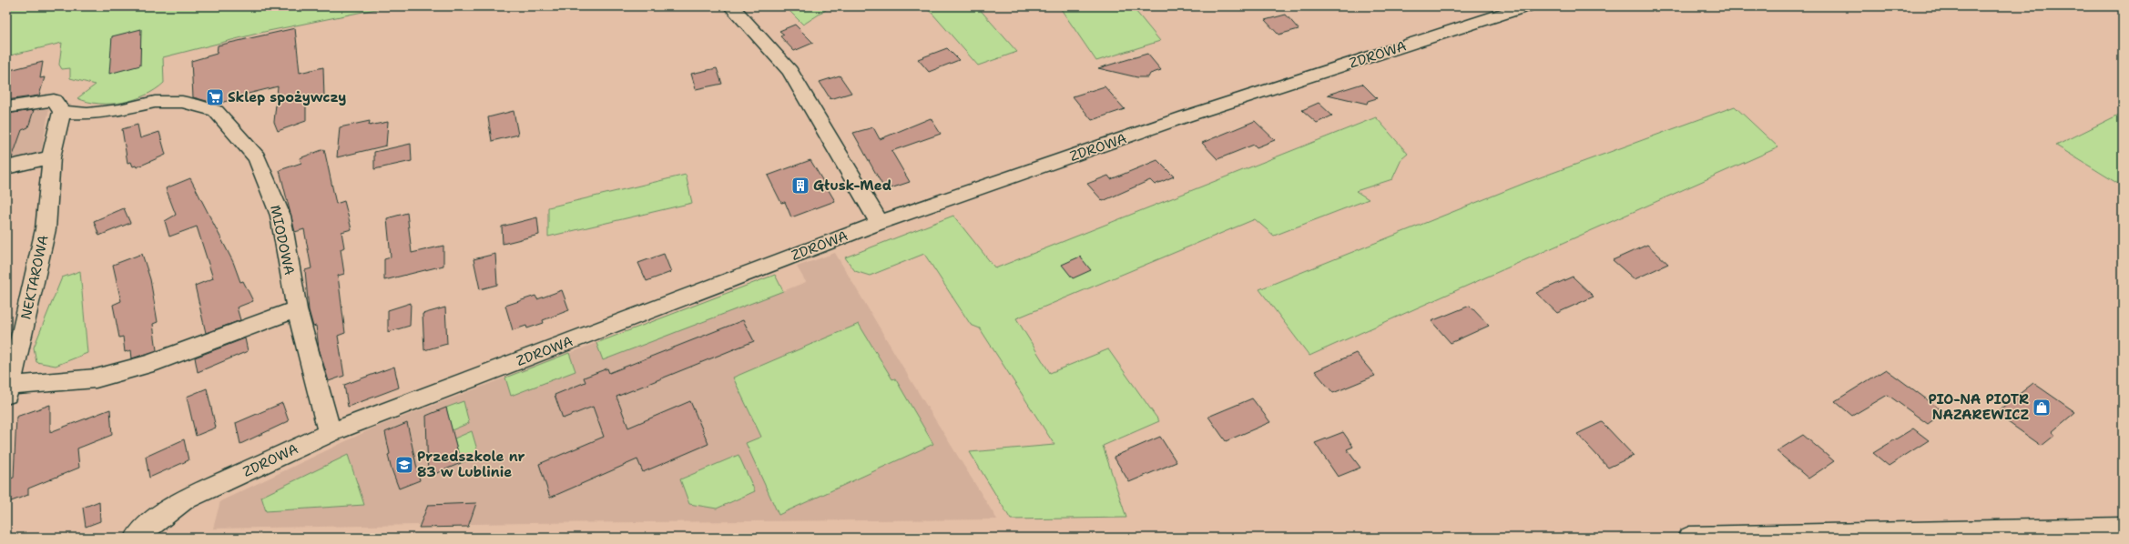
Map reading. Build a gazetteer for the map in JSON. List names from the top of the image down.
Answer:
{
  "streets": {
    "street": ["ZDROWA", "MIODOWA", "NEKTAROWA"]
  },
  "crossings": [
    ["ZDROWA", "MIODOWA"]
  ],
  "places": {
    "supermarket": ["Sklep spożywczy"],
    "building": ["Głusk-Med"],
    "shop": ["PIO-NA PIOTR NAZAREWICZ"],
    "school or university": ["Przedszkole nr 83 w Lublinie"]
  }
}
